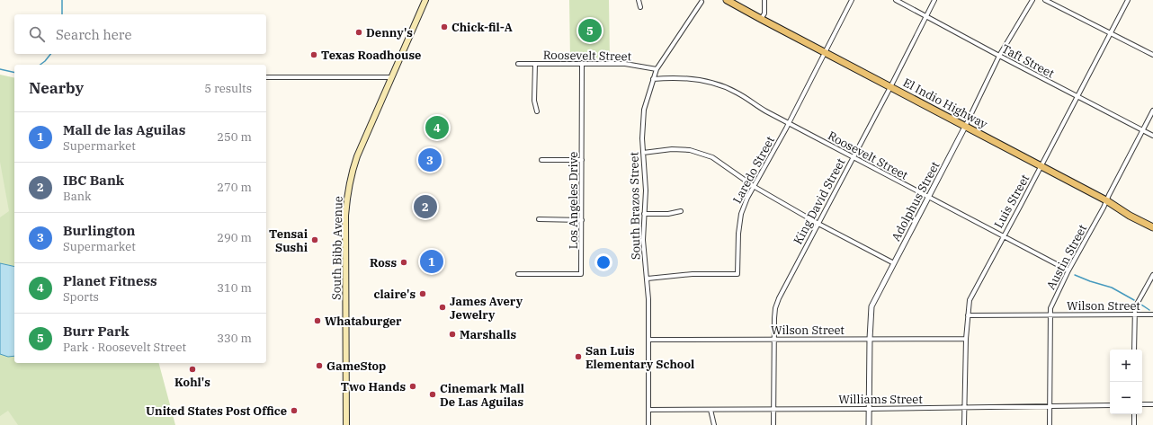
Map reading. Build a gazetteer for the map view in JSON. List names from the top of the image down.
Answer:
{
  "streets": {
    "main road": ["El Indio Highway", "South Bibb Avenue"],
    "street": [
      "Roosevelt Street",
      "Taft Street",
      "Laredo Street",
      "Los Angeles Drive",
      "King David Street",
      "Adolphus Street",
      "Luis Street",
      "South Brazos Street",
      "Austin Street",
      "Wilson Street",
      "Williams Street"
    ]
  },
  "crossings": [
    ["Roosevelt Street", "Laredo Street"],
    ["Roosevelt Street", "Los Angeles Drive"],
    ["Roosevelt Street", "King David Street"],
    ["Roosevelt Street", "Adolphus Street"],
    ["Roosevelt Street", "Luis Street"],
    ["Roosevelt Street", "South Brazos Street"],
    ["Roosevelt Street", "Austin Street"],
    ["Taft Street", "King David Street"],
    ["Taft Street", "Adolphus Street"],
    ["Taft Street", "Luis Street"],
    ["Taft Street", "Austin Street"],
    ["El Indio Highway", "Laredo Street"],
    ["El Indio Highway", "King David Street"],
    ["El Indio Highway", "Adolphus Street"],
    ["El Indio Highway", "Luis Street"],
    ["El Indio Highway", "Austin Street"],
    ["Laredo Street", "South Brazos Street"],
    ["King David Street", "Wilson Street"],
    ["King David Street", "Williams Street"],
    ["Adolphus Street", "Wilson Street"],
    ["Adolphus Street", "Williams Street"],
    ["Luis Street", "Wilson Street"],
    ["Luis Street", "Williams Street"],
    ["South Brazos Street", "Wilson Street"],
    ["South Brazos Street", "Williams Street"],
    ["Austin Street", "Wilson Street"],
    ["Austin Street", "Williams Street"]
  ],
  "places": [
    "Chick-fil-A",
    "Denny's",
    "Texas Roadhouse",
    "Tensai Sushi",
    "Ross",
    "claire's",
    "James Avery Jewelry",
    "Whataburger",
    "Marshalls",
    "San Luis Elementary School",
    "GameStop",
    "Kohl's",
    "Two Hands",
    "Cinemark Mall De Las Aguilas",
    "United States Post Office"
  ],
  "page": {
    "search": "Search here",
    "pins": [
      "5",
      "4",
      "3",
      "2",
      "1"
    ],
    "heading": ["Nearby", "5 results"],
    "list": [
      {
        "mark": "1",
        "name": "Mall de las Aguilas",
        "note": "Supermarket",
        "value": "250 m"
      },
      {
        "mark": "2",
        "name": "IBC Bank",
        "note": "Bank",
        "value": "270 m"
      },
      {
        "mark": "3",
        "name": "Burlington",
        "note": "Supermarket",
        "value": "290 m"
      },
      {
        "mark": "4",
        "name": "Planet Fitness",
        "note": "Sports",
        "value": "310 m"
      },
      {
        "mark": "5",
        "name": "Burr Park",
        "note": "Park · Roosevelt Street",
        "value": "330 m"
      }
    ],
    "map_buttons": ["+", "−"]
  }
}
